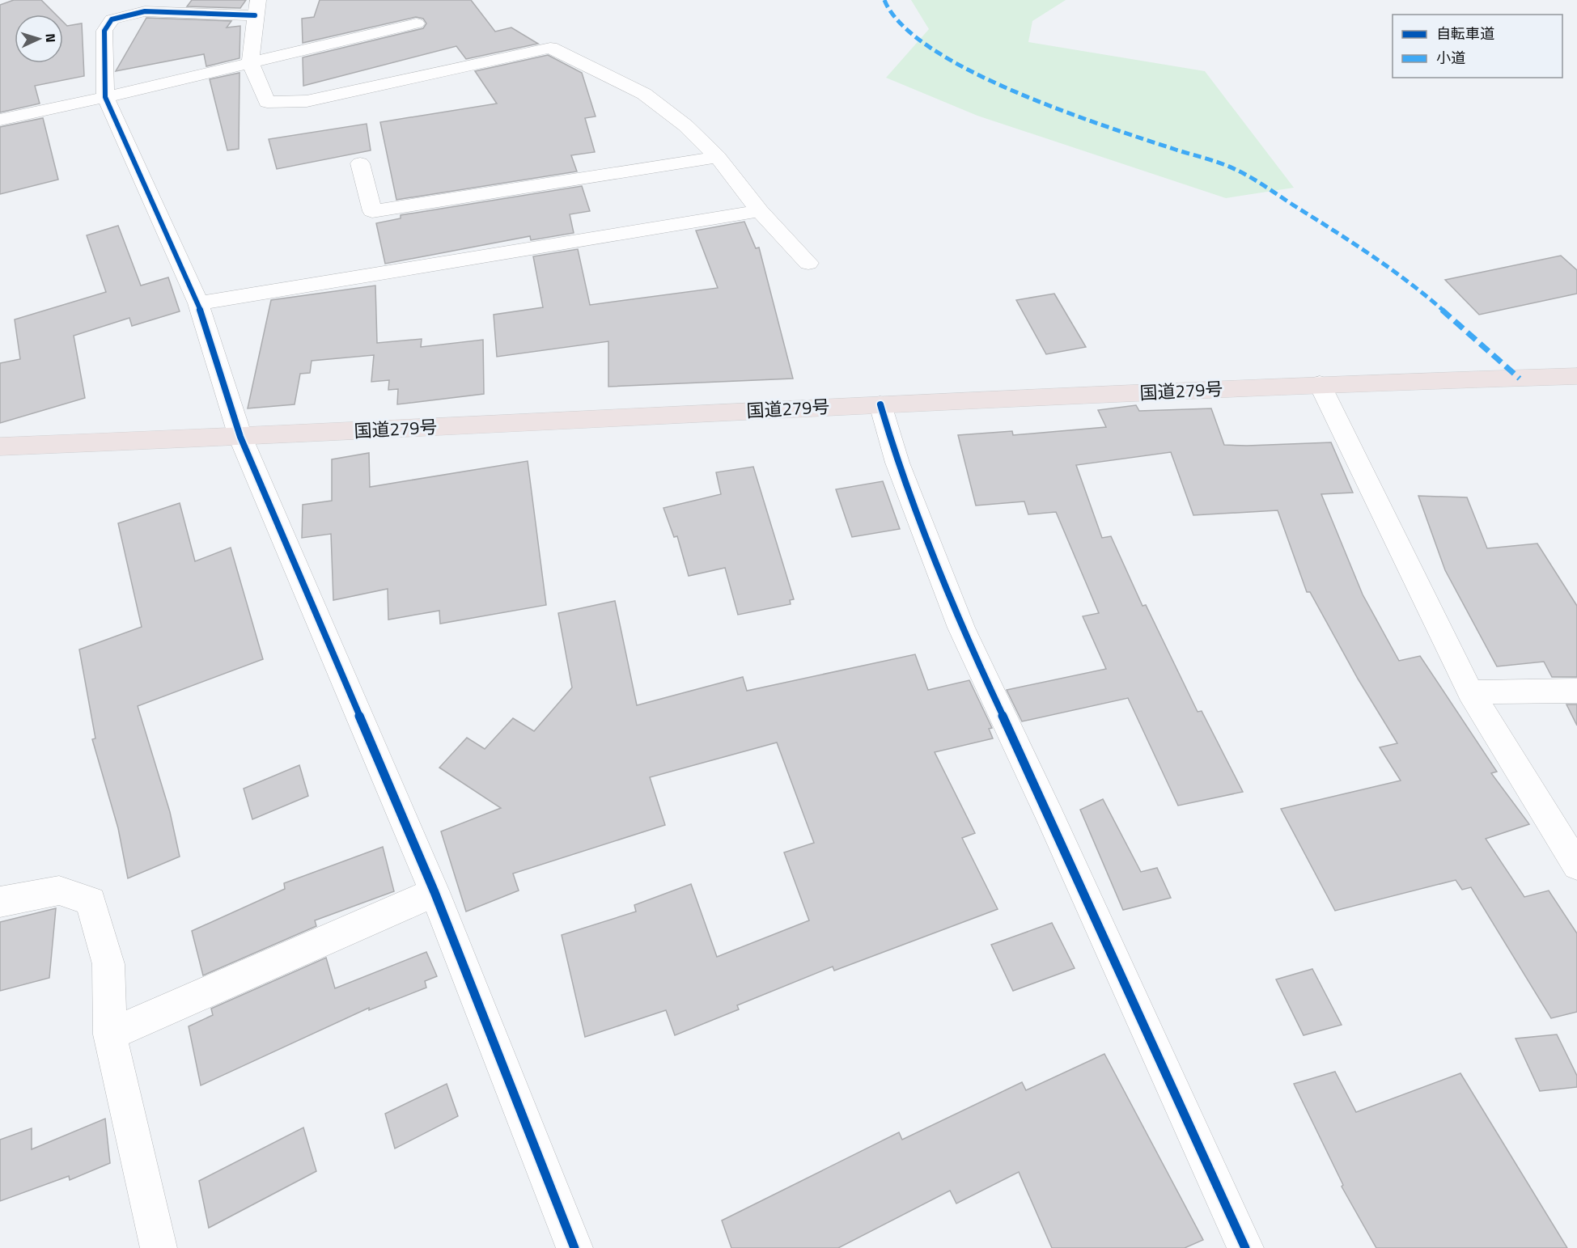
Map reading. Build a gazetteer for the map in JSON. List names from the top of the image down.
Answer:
{
  "streets": {
    "highway": ["国道279号"]
  },
  "legend": ["自転車道", "小道"],
  "north": "right"
}
